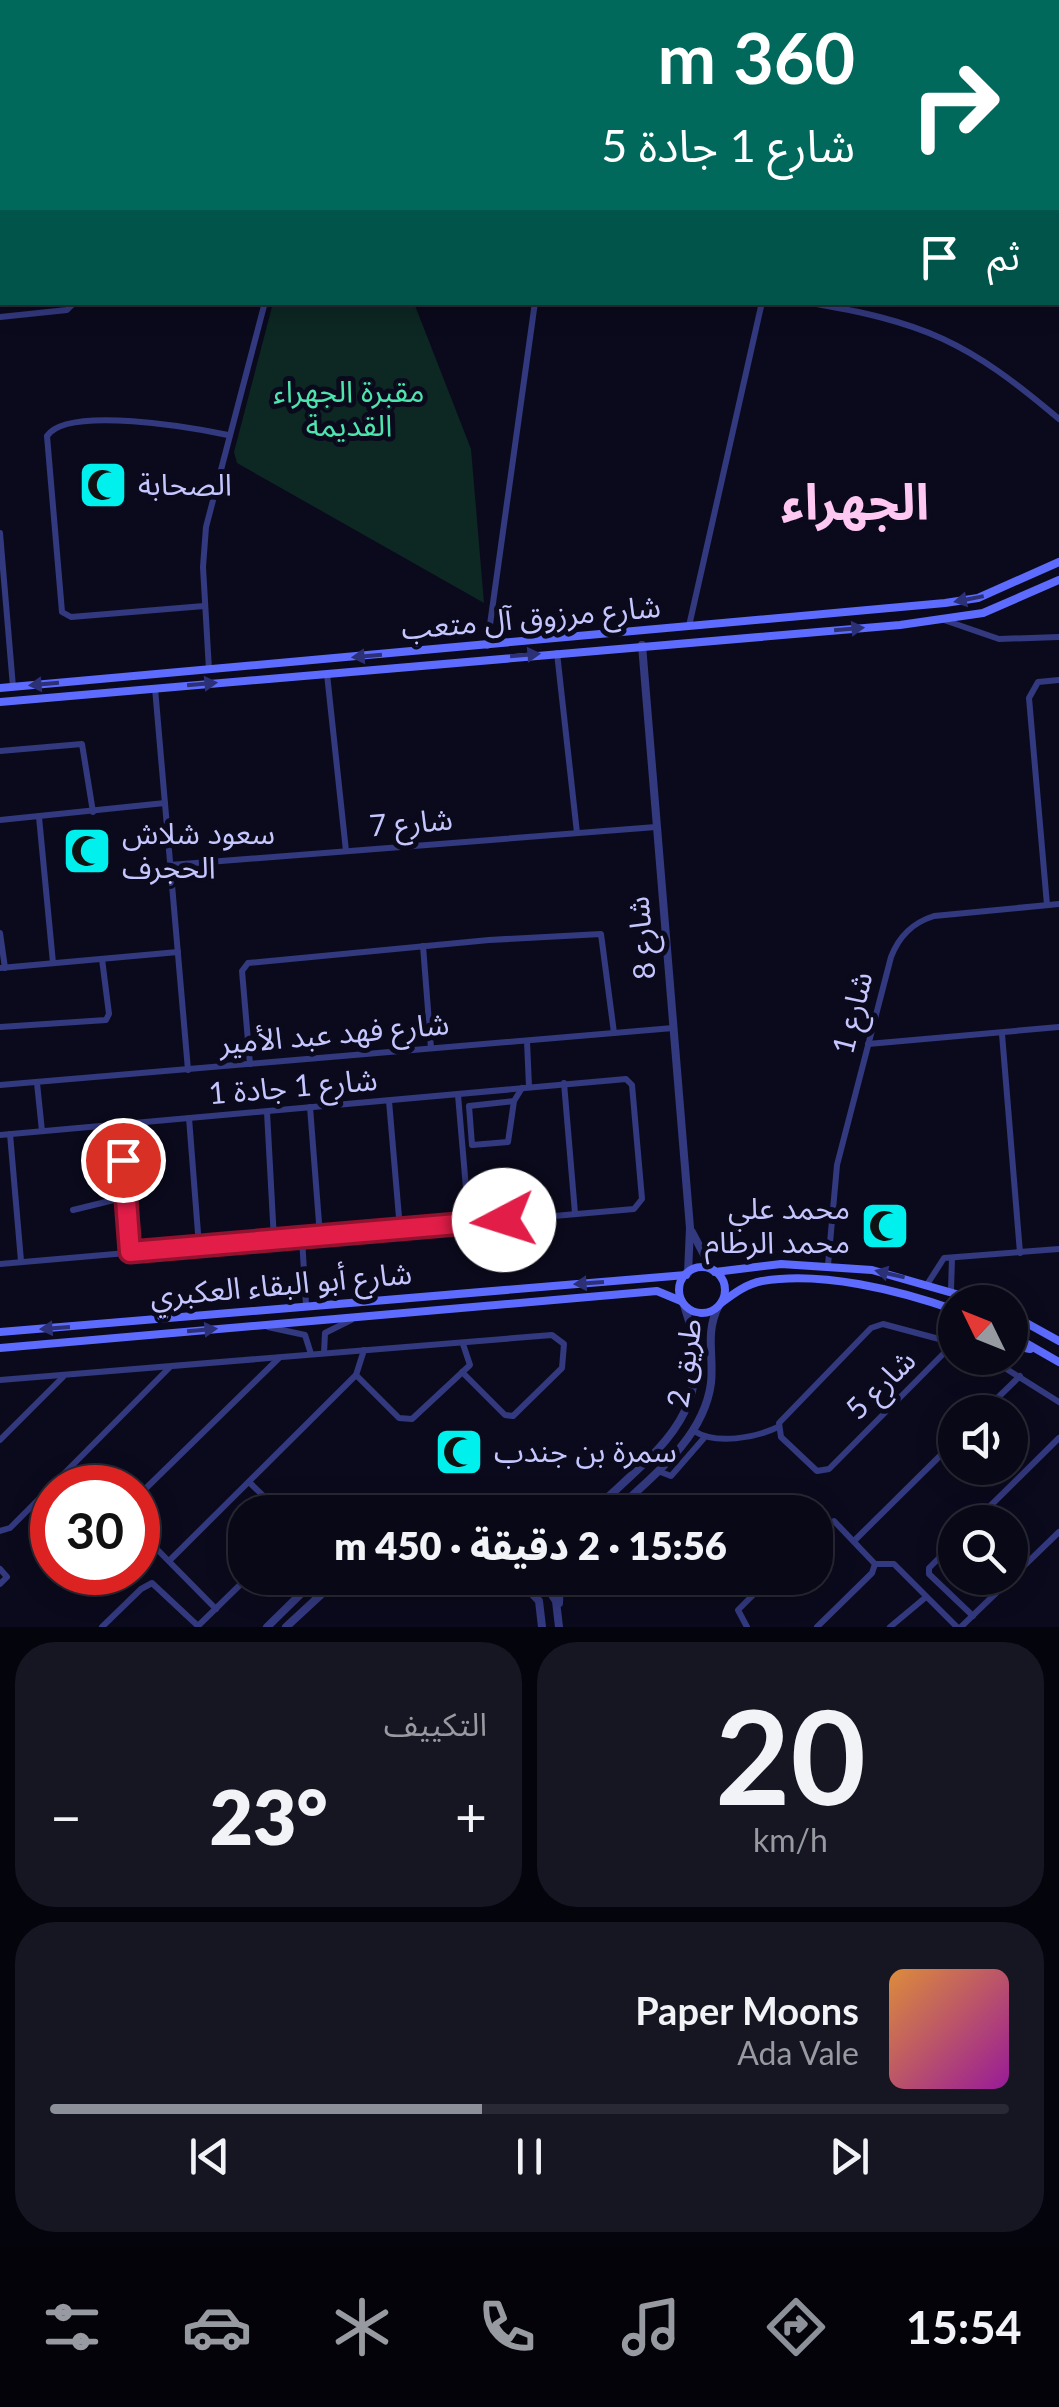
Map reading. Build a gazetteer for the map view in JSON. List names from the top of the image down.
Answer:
{
  "streets": {
    "main road": ["شارع مرزوق آل متعب", "شارع أبو البقاء العكبري"],
    "street": [
      "شارع 7",
      "شارع 8",
      "شارع 1",
      "شارع فهد عبد الأمير",
      "شارع 1 جادة 1",
      "طريق 2",
      "شارع 5"
    ]
  },
  "crossings": [
    ["شارع مرزوق آل متعب", "شارع 8"],
    ["شارع 7", "شارع 8"],
    ["شارع 8", "شارع فهد عبد الأمير"],
    ["شارع 8", "شارع أبو البقاء العكبري"],
    ["شارع 8", "طريق 2"],
    ["شارع أبو البقاء العكبري", "طريق 2"]
  ],
  "districts": ["الجهراء"],
  "parks": ["مقبرة الجهراء القديمة"],
  "places": {
    "mosque": [
      "الصحابة",
      "سعود شلاش الحجرف",
      "محمد علي محمد الرطام",
      "سمرة بن جندب"
    ]
  },
  "north": "top left",
  "page": {
    "turn": ["360 m", "شارع 1 جادة 5"],
    "then": "ثم",
    "limit": "30",
    "trip": "15:56 · 2 دقيقة · 450 m",
    "tile": [
      ["20", "km/h"],
      "التكييف"
    ],
    "heat": ["−", "23°", "+"],
    "song": ["Paper Moons", "Ada Vale"],
    "tabs": "15:54"
  }
}
